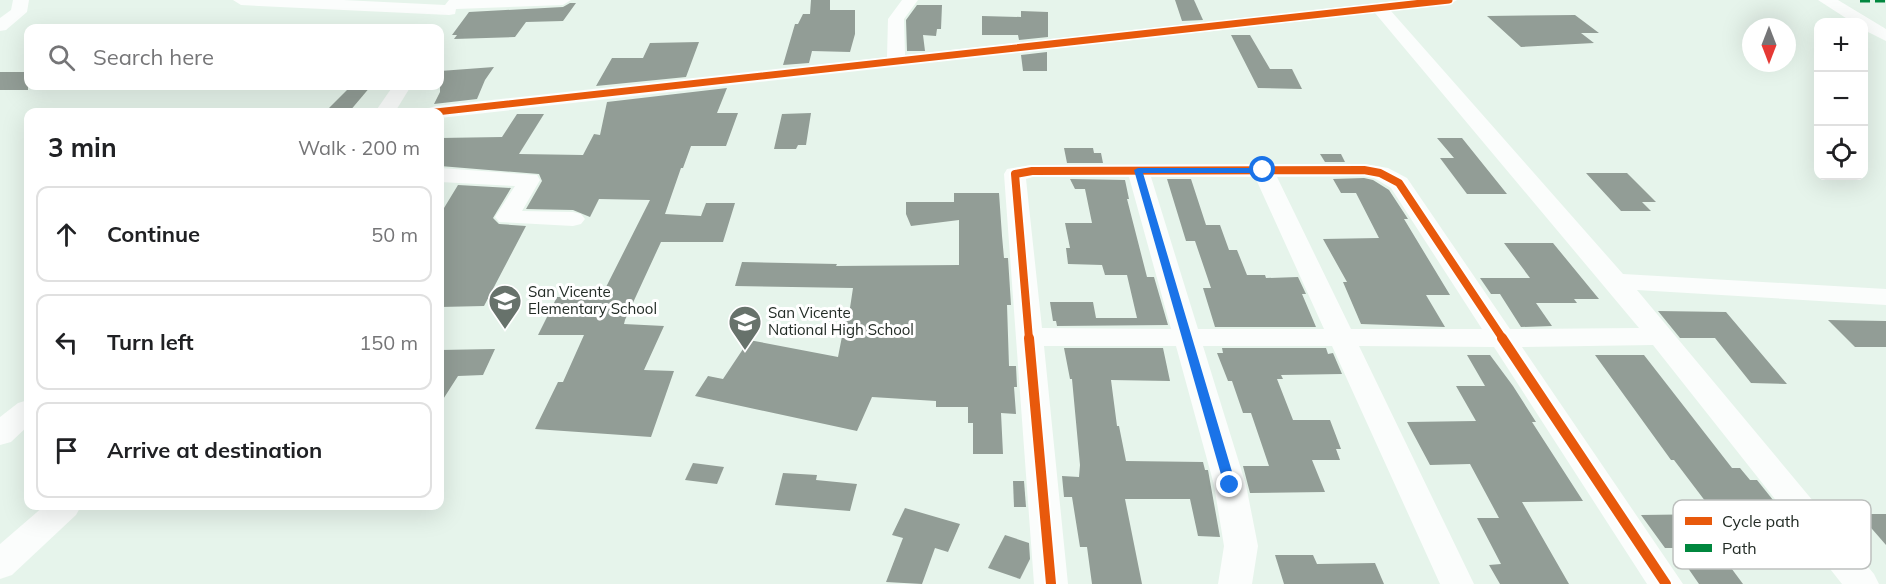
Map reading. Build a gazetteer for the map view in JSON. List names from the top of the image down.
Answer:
{
  "places": {
    "school or university": ["San Vicente Elementary School", "San Vicente National High School"]
  },
  "legend": ["Cycle path", "Path"],
  "north": "bottom",
  "page": {
    "map_buttons": ["+", "−"],
    "search": "Search here",
    "heading": ["3 min", "Walk · 200 m"],
    "list": [
      ["Continue", "50 m"],
      ["Turn left", "150 m"],
      "Arrive at destination"
    ]
  }
}
